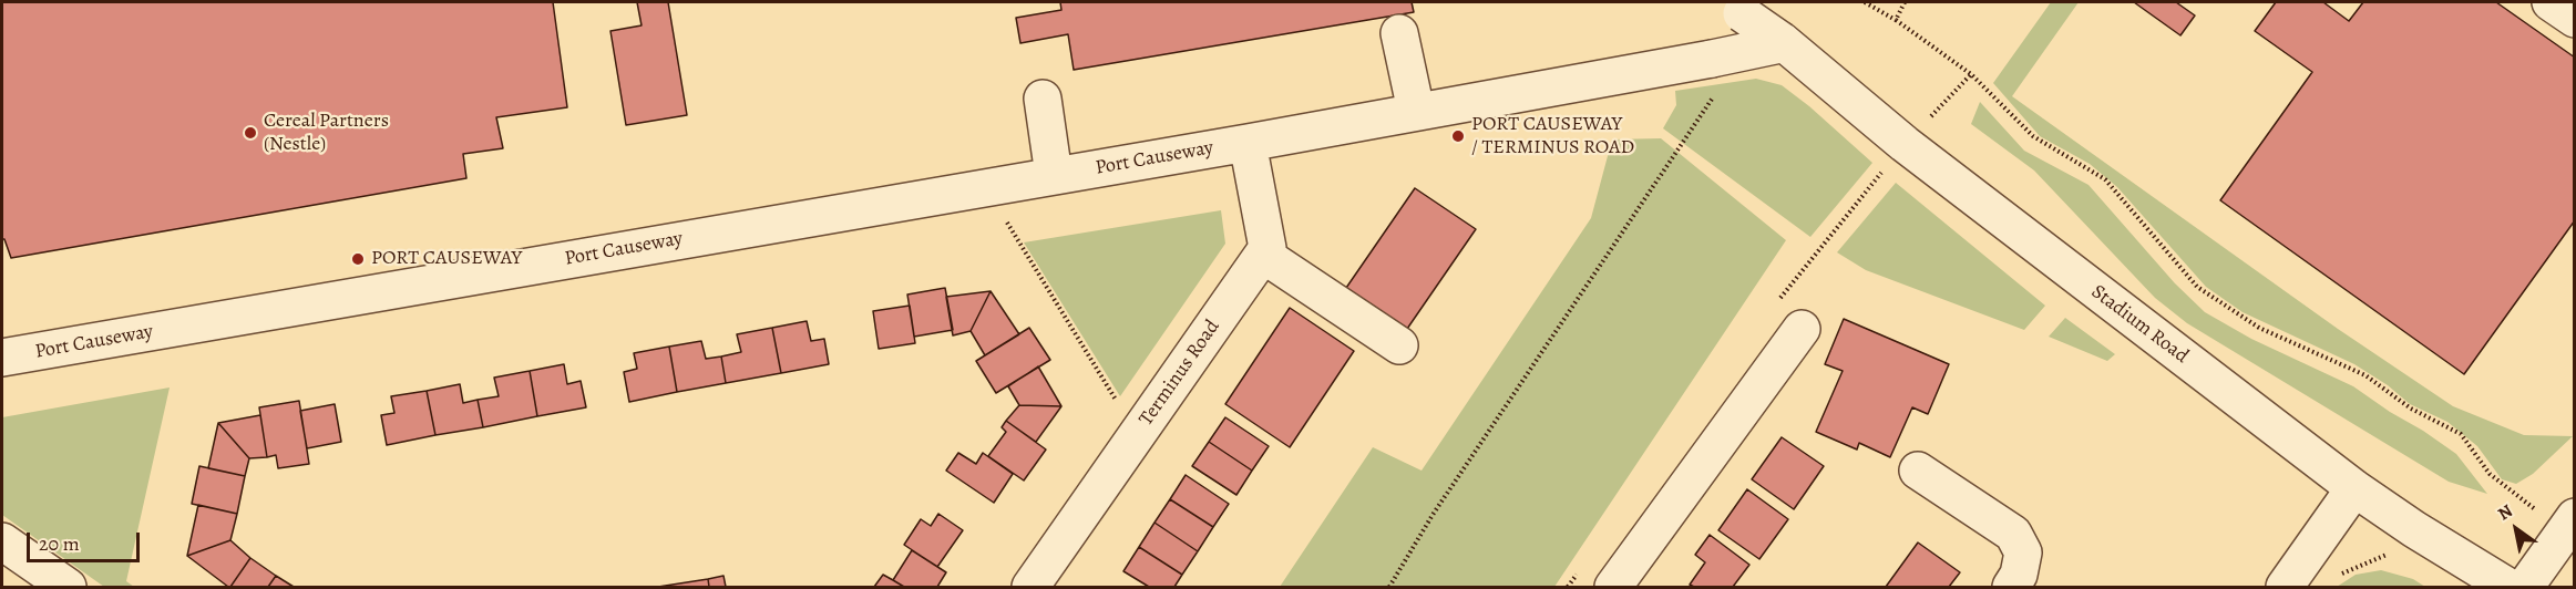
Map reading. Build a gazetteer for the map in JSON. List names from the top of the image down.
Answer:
{
  "streets": {
    "street": ["Port Causeway", "Stadium Road", "Terminus Road"]
  },
  "crossings": [
    ["Port Causeway", "Stadium Road"]
  ],
  "places": ["Cereal Partners (Nestle)", "PORT CAUSEWAY / TERMINUS ROAD", "PORT CAUSEWAY"],
  "scale_bar": "20 m",
  "north": "top left"
}
